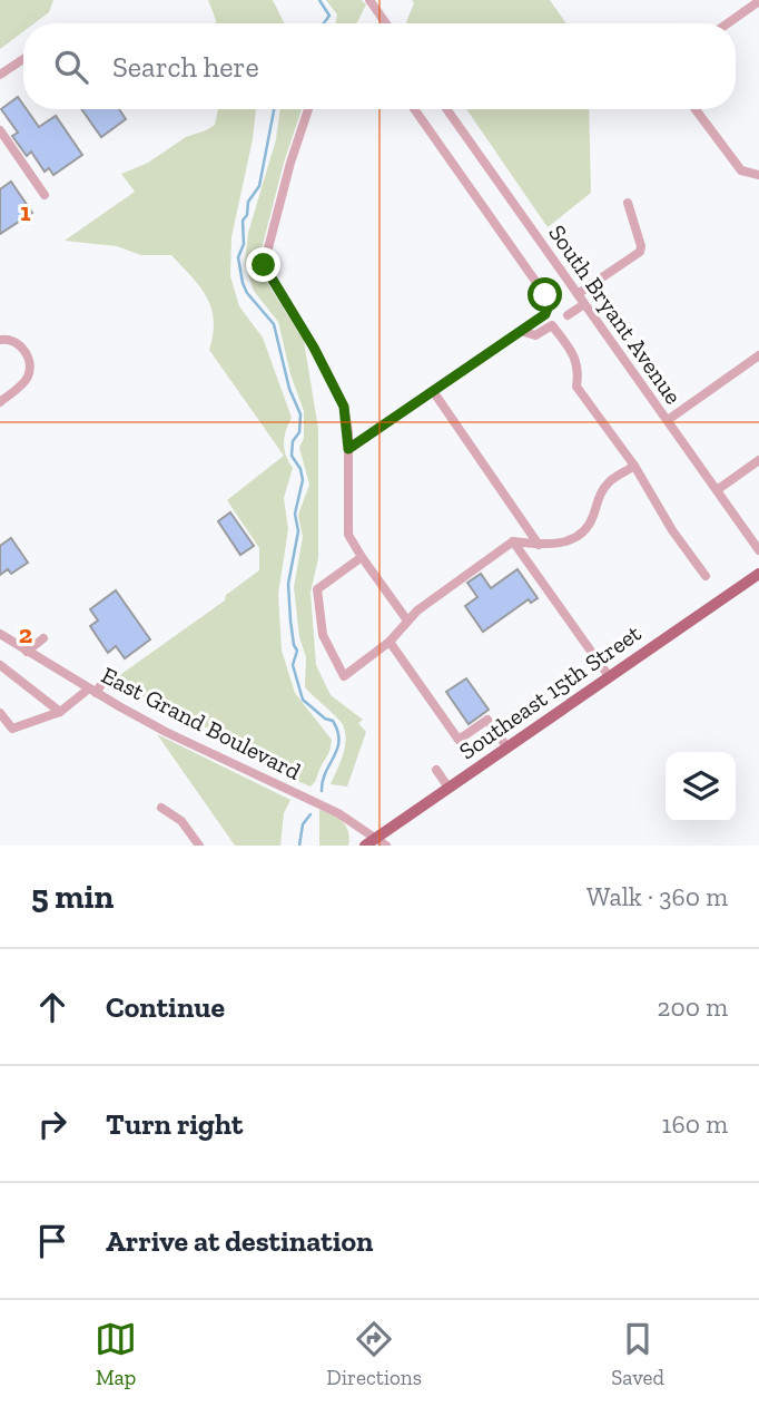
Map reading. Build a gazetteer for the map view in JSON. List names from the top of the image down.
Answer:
{
  "streets": {
    "main road": ["Southeast 15th Street"],
    "street": ["South Bryant Avenue", "East Grand Boulevard"]
  },
  "crossings": [
    ["Southeast 15th Street", "East Grand Boulevard"]
  ],
  "page": {
    "search": "Search here",
    "heading": ["5 min", "Walk · 360 m"],
    "list": [
      ["Continue", "200 m"],
      ["Turn right", "160 m"],
      "Arrive at destination"
    ],
    "nav": ["Map", "Directions", "Saved"]
  },
  "grid": {
    "rows": ["1", "2"]
  }
}
